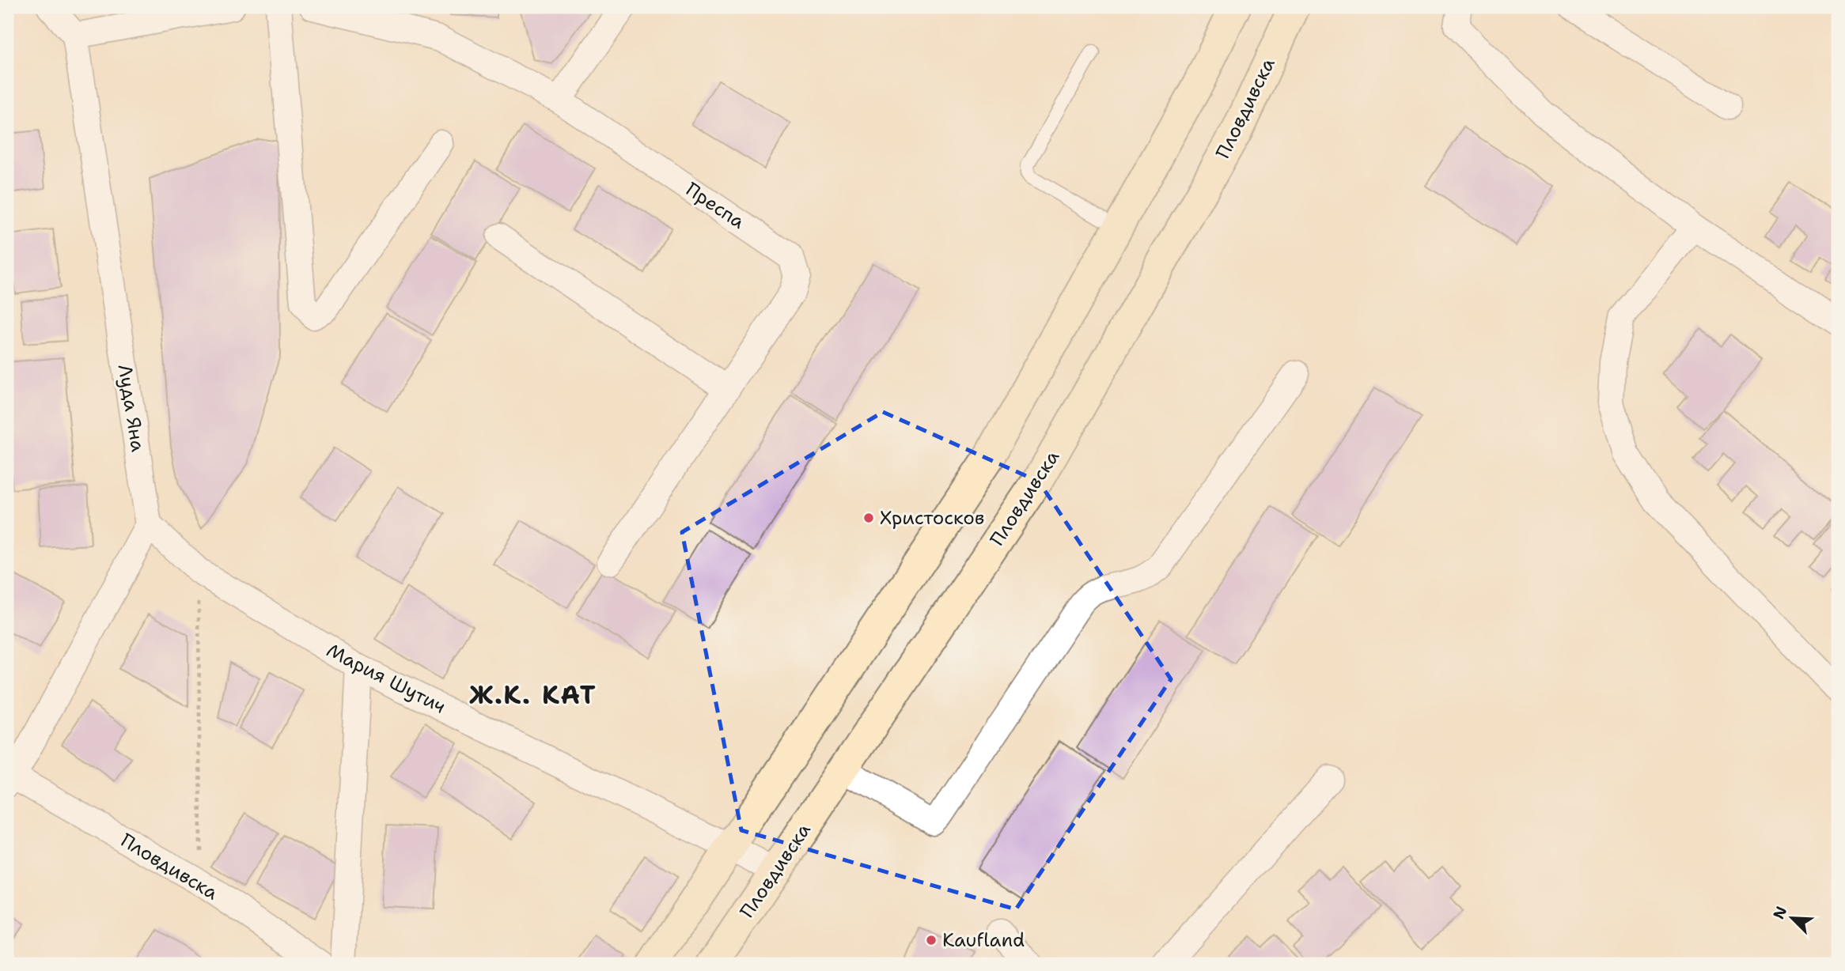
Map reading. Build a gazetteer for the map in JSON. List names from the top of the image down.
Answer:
{
  "streets": {
    "street": [
      "Пловдивска",
      "Преспа",
      "Луда Яна",
      "Мария Шутич"
    ]
  },
  "crossings": [
    ["Пловдивска", "Мария Шутич"],
    ["Луда Яна", "Мария Шутич"]
  ],
  "districts": ["Ж.К. КАТ"],
  "places": ["Христосков", "Kaufland"],
  "north": "top left"
}
